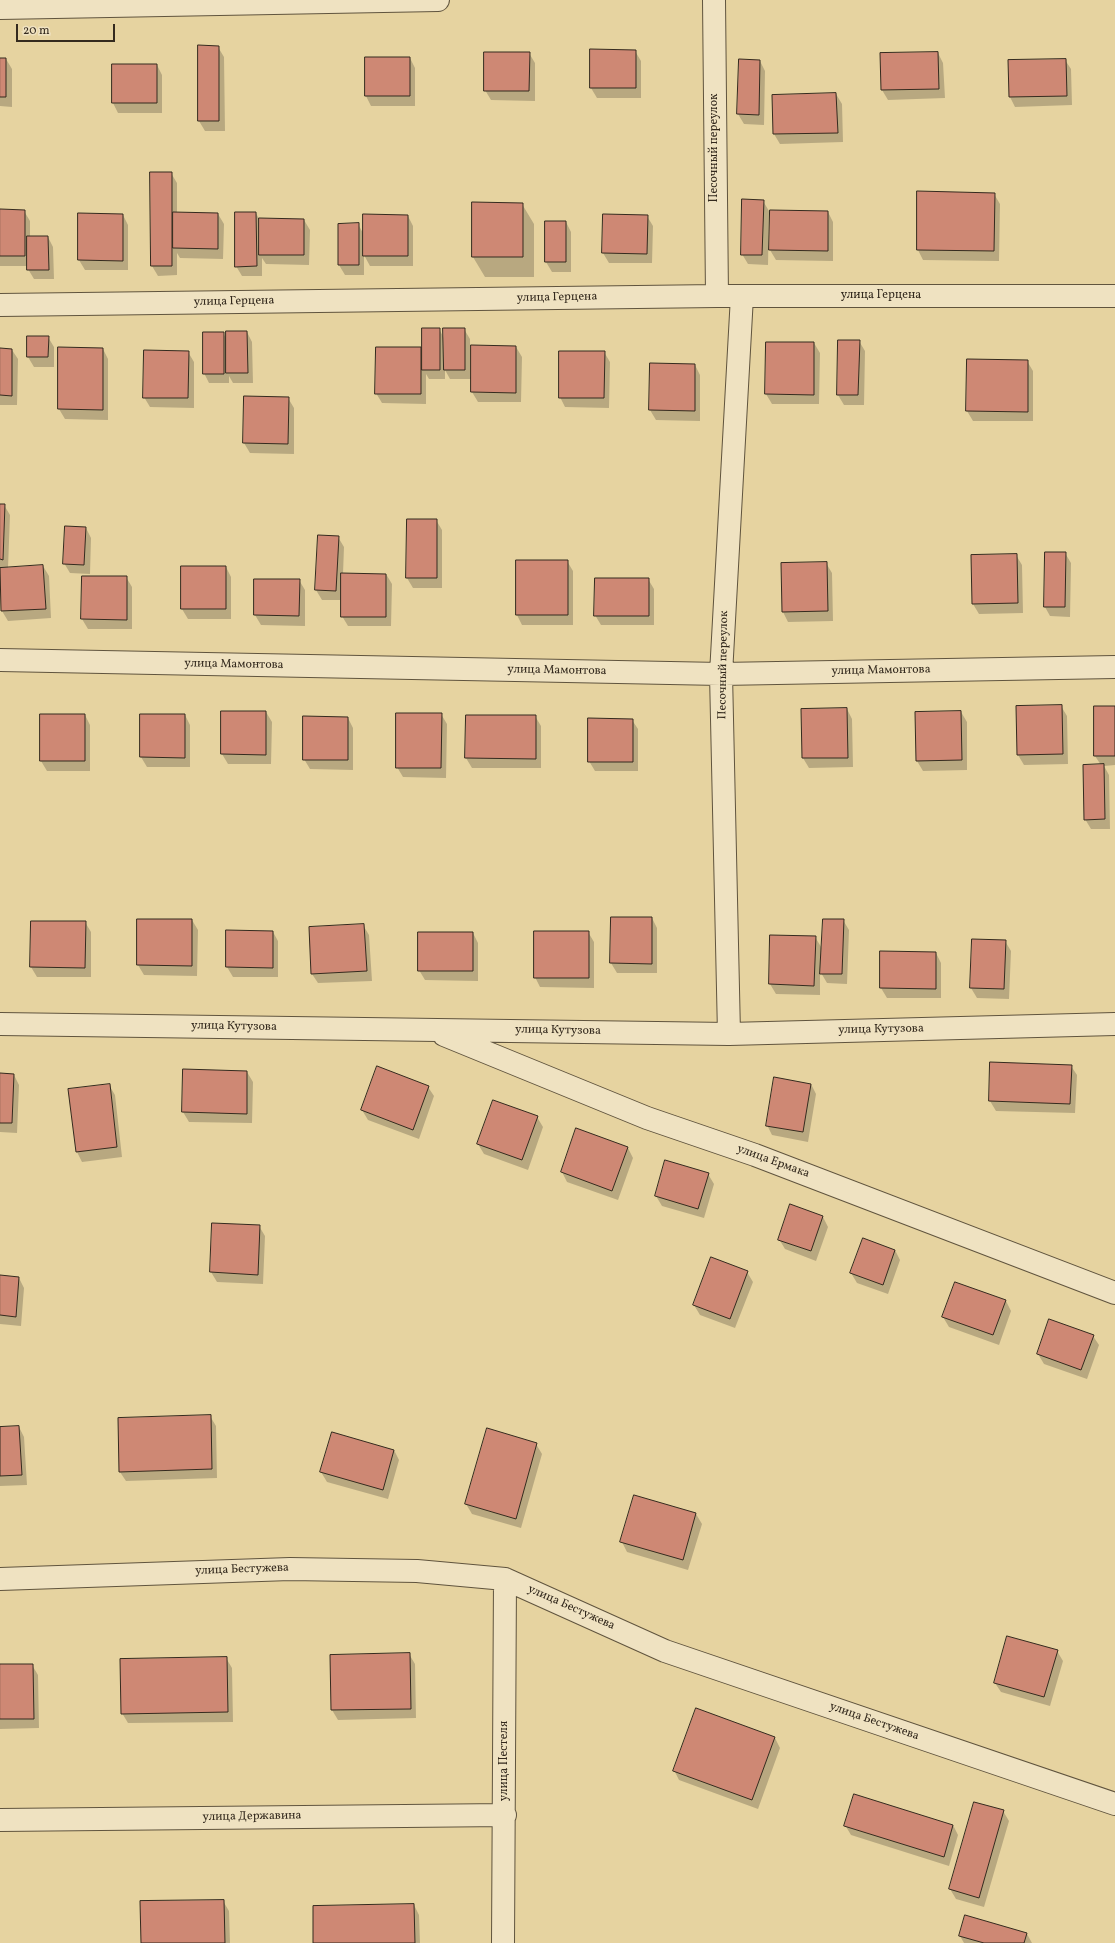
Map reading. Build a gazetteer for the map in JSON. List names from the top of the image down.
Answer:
{
  "streets": {
    "street": [
      "Песочный переулок",
      "улица Герцена",
      "улица Мамонтова",
      "улица Кутузова",
      "улица Ермака",
      "улица Бестужева",
      "улица Пестеля",
      "улица Державина"
    ]
  },
  "crossings": [
    ["Песочный переулок", "улица Герцена"],
    ["Песочный переулок", "улица Мамонтова"],
    ["Песочный переулок", "улица Кутузова"],
    ["улица Кутузова", "улица Ермака"],
    ["улица Бестужева", "улица Пестеля"],
    ["улица Пестеля", "улица Державина"]
  ],
  "scale_bar": "20 m"
}
